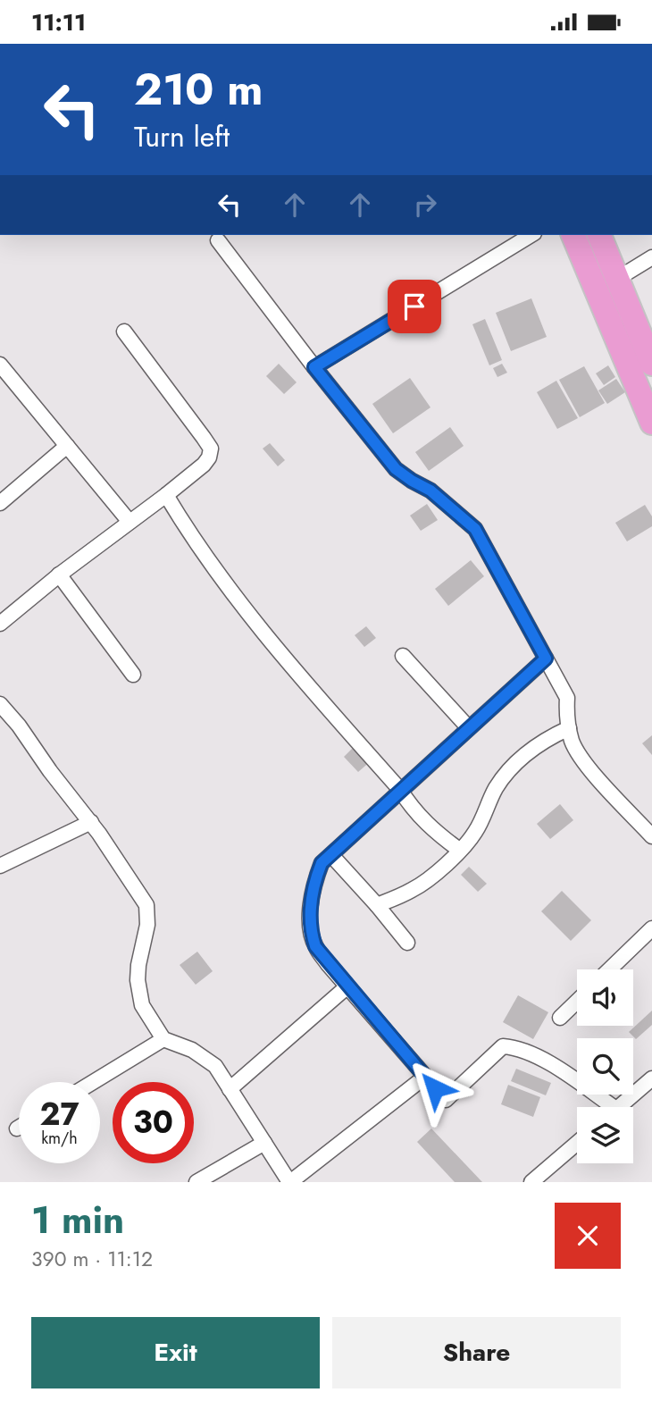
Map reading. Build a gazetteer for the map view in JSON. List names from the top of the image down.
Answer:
{
  "page": {
    "status": "11:11",
    "turn": ["210 m", "Turn left"],
    "speed": "27 km/h",
    "limit": "30",
    "heading": ["1 min", "390 m · 11:12"],
    "buttons": ["Exit", "Share"]
  }
}
